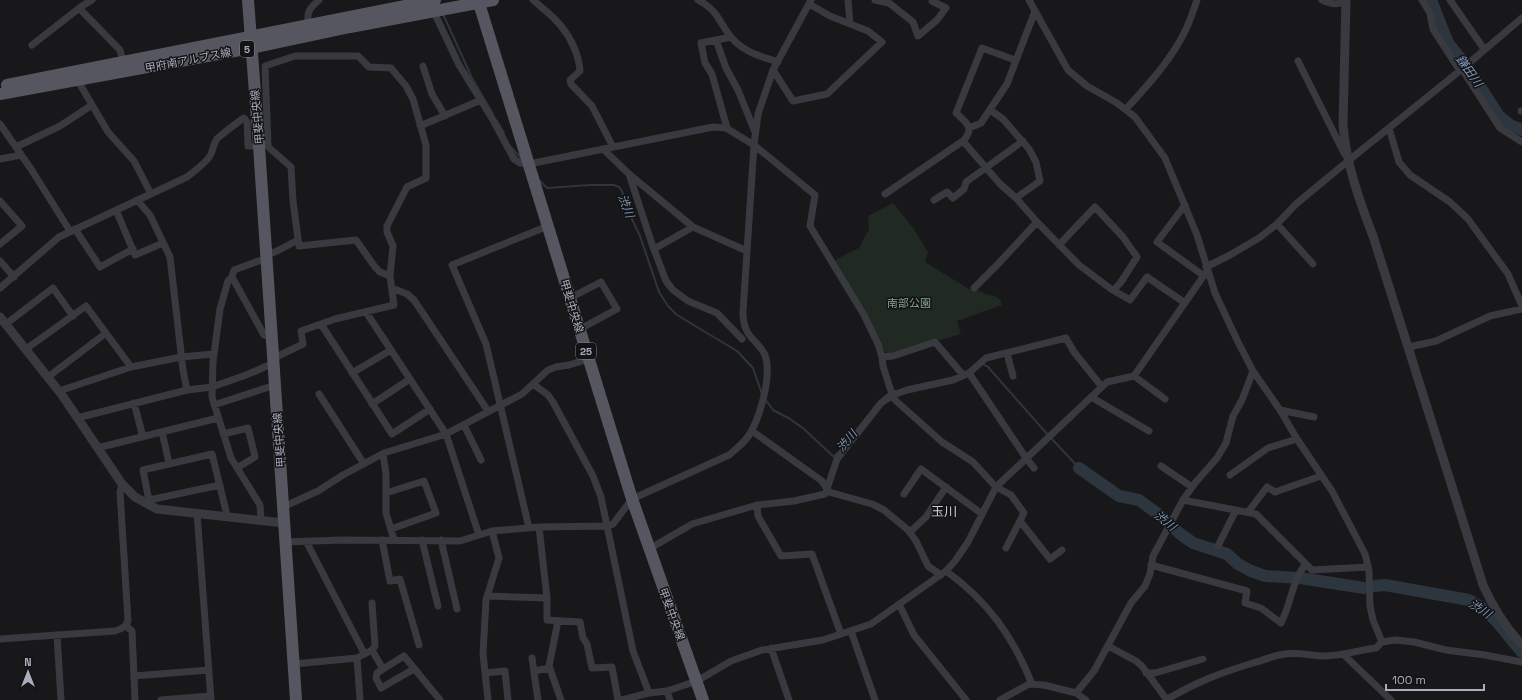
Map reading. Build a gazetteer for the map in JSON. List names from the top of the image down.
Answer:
{
  "streets": {
    "main road": [
      "5",
      "甲府南アルプス線",
      "甲斐中央線",
      "25"
    ]
  },
  "crossings": [
    ["甲府南アルプス線", "甲斐中央線"]
  ],
  "districts": ["玉川"],
  "water": ["鎌田川", "渋川"],
  "parks": ["南部公園"],
  "scale_bar": "100 m",
  "north": "top"
}
